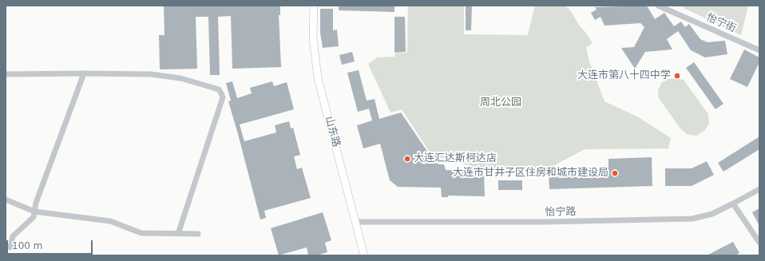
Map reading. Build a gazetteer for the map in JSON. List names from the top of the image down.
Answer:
{
  "streets": {
    "main road": ["山东路"],
    "street": ["怡宁街", "怡宁路"]
  },
  "crossings": [
    ["山东路", "怡宁路"]
  ],
  "parks": ["周北公园"],
  "places": ["大连市第八十四中学", "大连汇达斯柯达店", "大连市甘井子区住房和城市建设局"],
  "scale_bar": "100 m"
}
